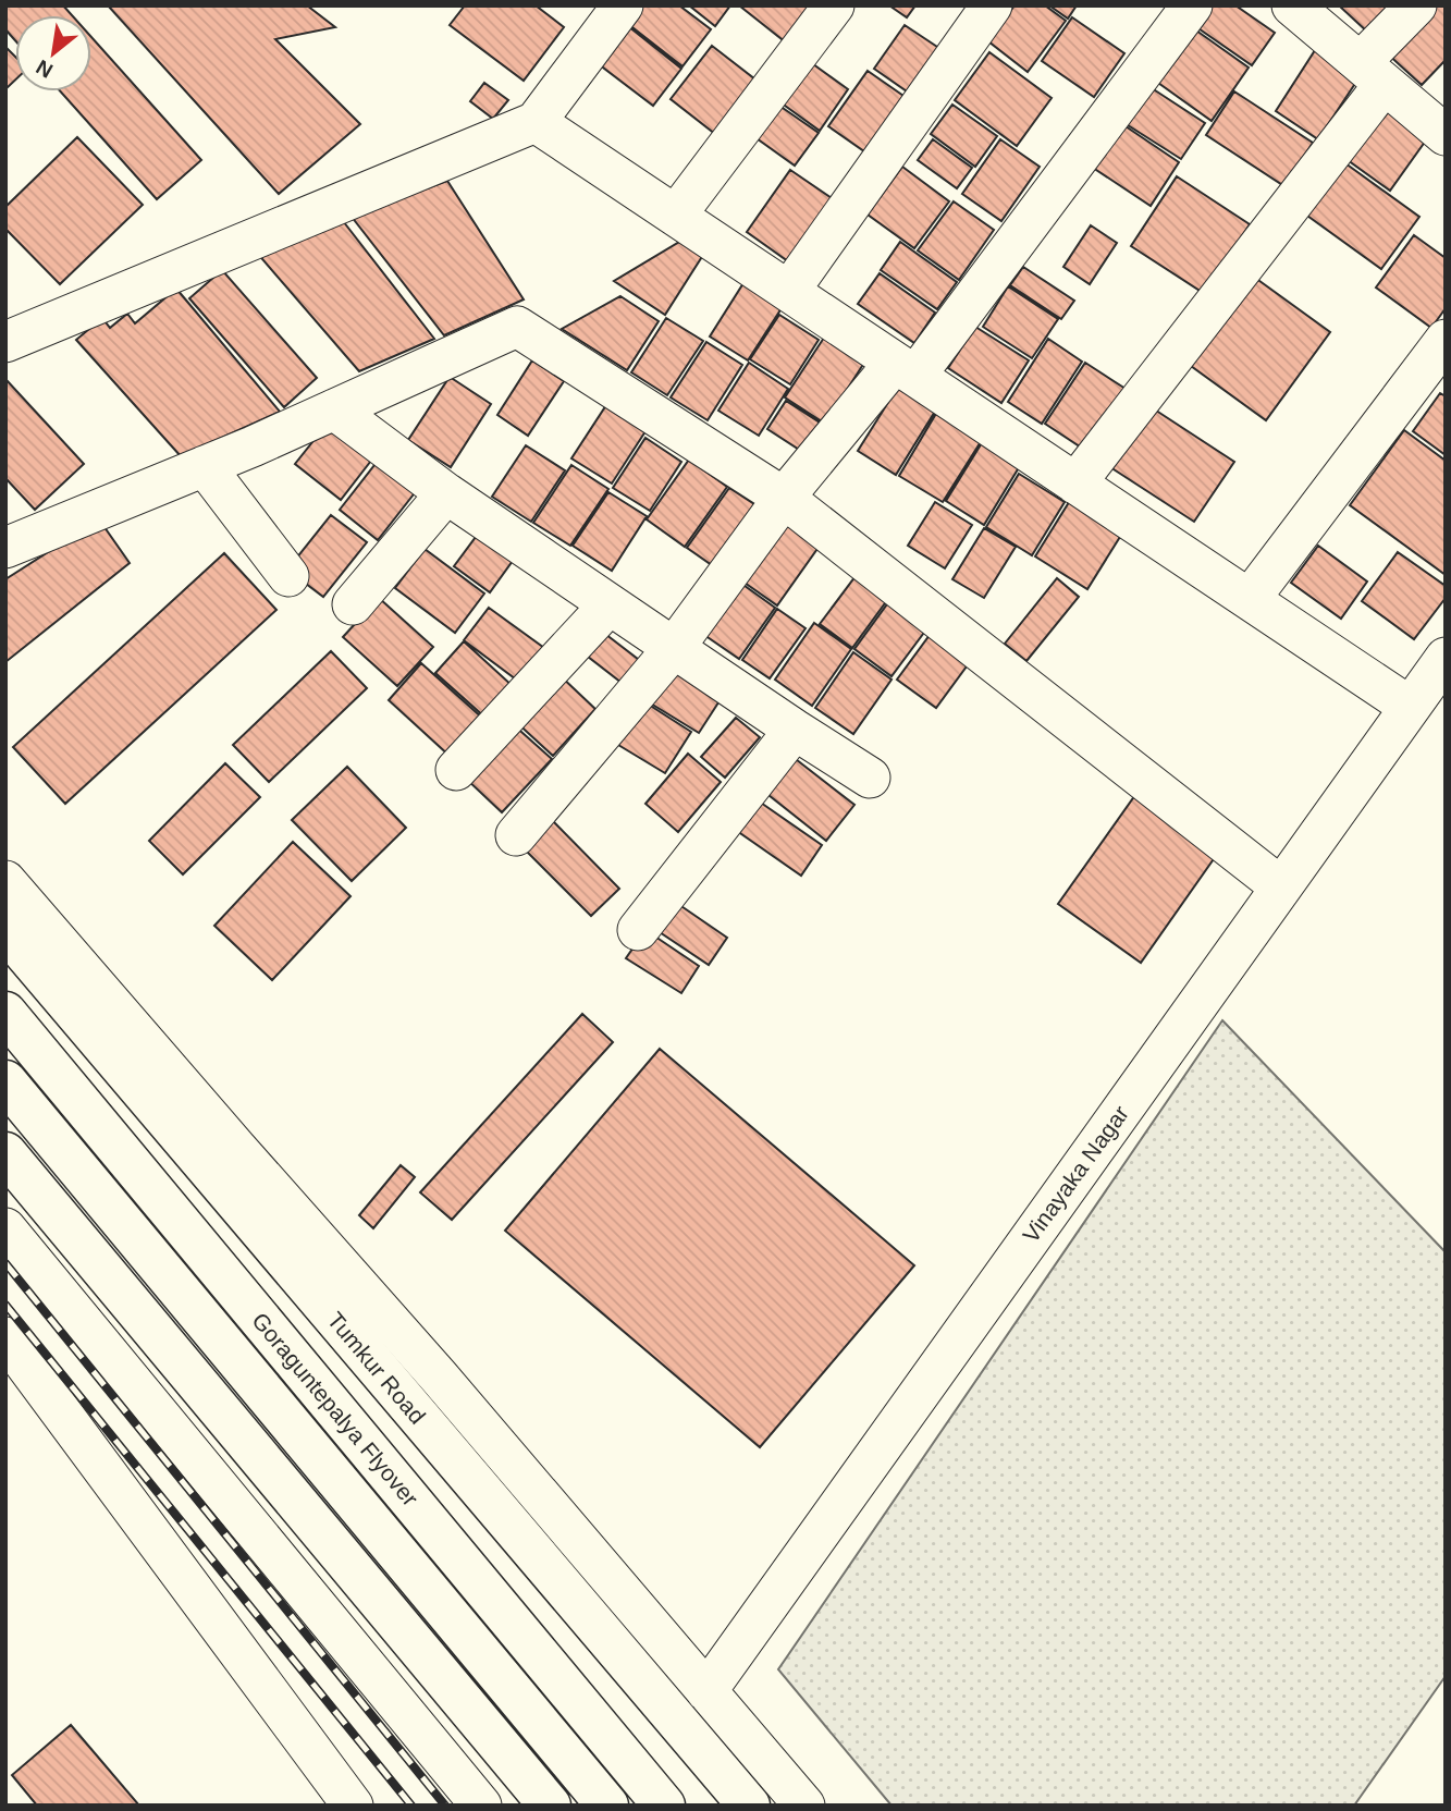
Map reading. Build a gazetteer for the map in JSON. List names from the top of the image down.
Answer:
{
  "streets": {
    "highway": ["Tumkur Road", "Goraguntepalya Flyover"],
    "street": ["Vinayaka Nagar"]
  },
  "north": "bottom left"
}
